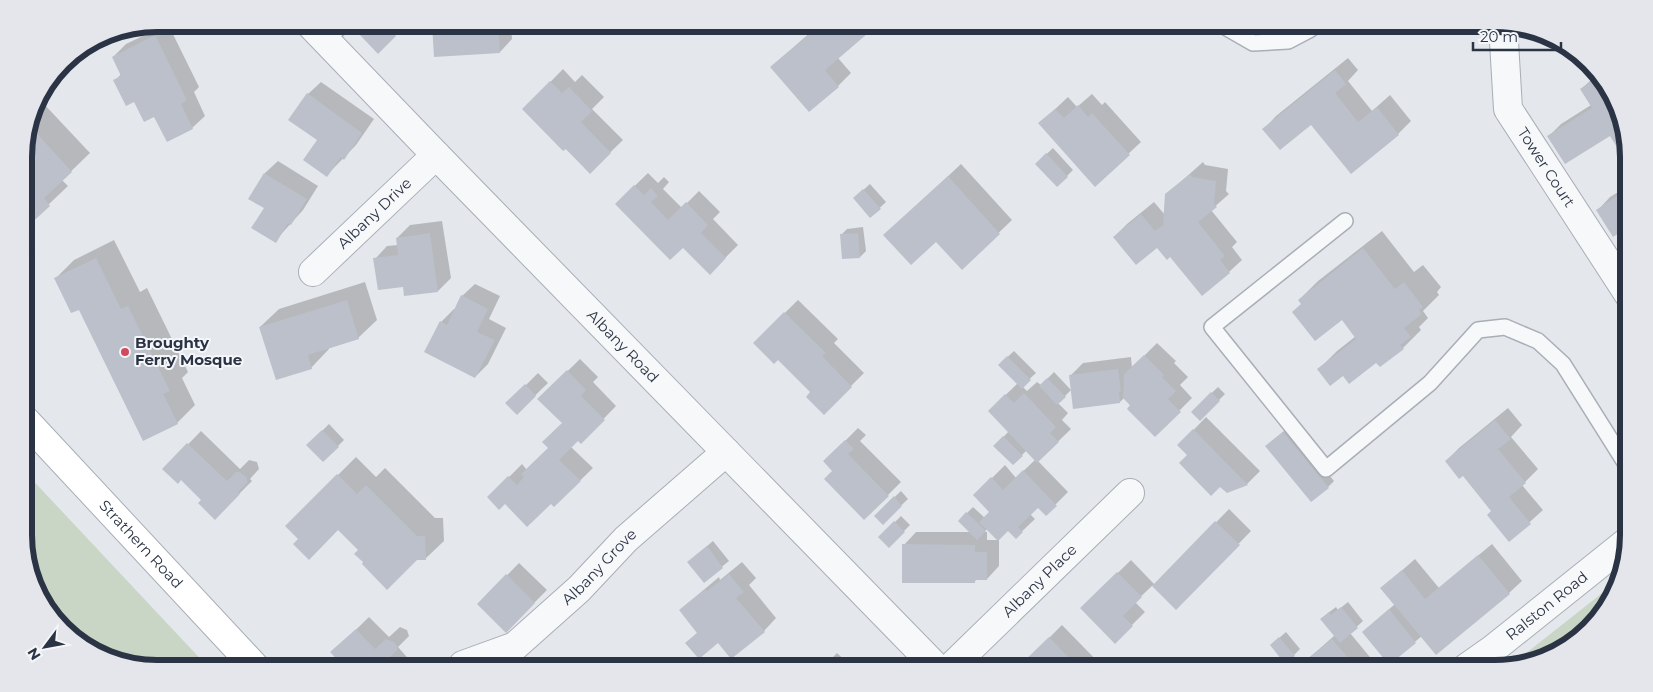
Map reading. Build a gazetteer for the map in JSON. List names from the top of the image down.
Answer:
{
  "streets": {
    "street": [
      "Tower Court",
      "Albany Drive",
      "Albany Road",
      "Strathern Road",
      "Albany Grove",
      "Albany Place",
      "Ralston Road"
    ]
  },
  "crossings": [
    ["Albany Drive", "Albany Road"],
    ["Albany Road", "Albany Grove"]
  ],
  "places": ["Broughty Ferry Mosque"],
  "scale_bar": "20 m",
  "north": "bottom left"
}
